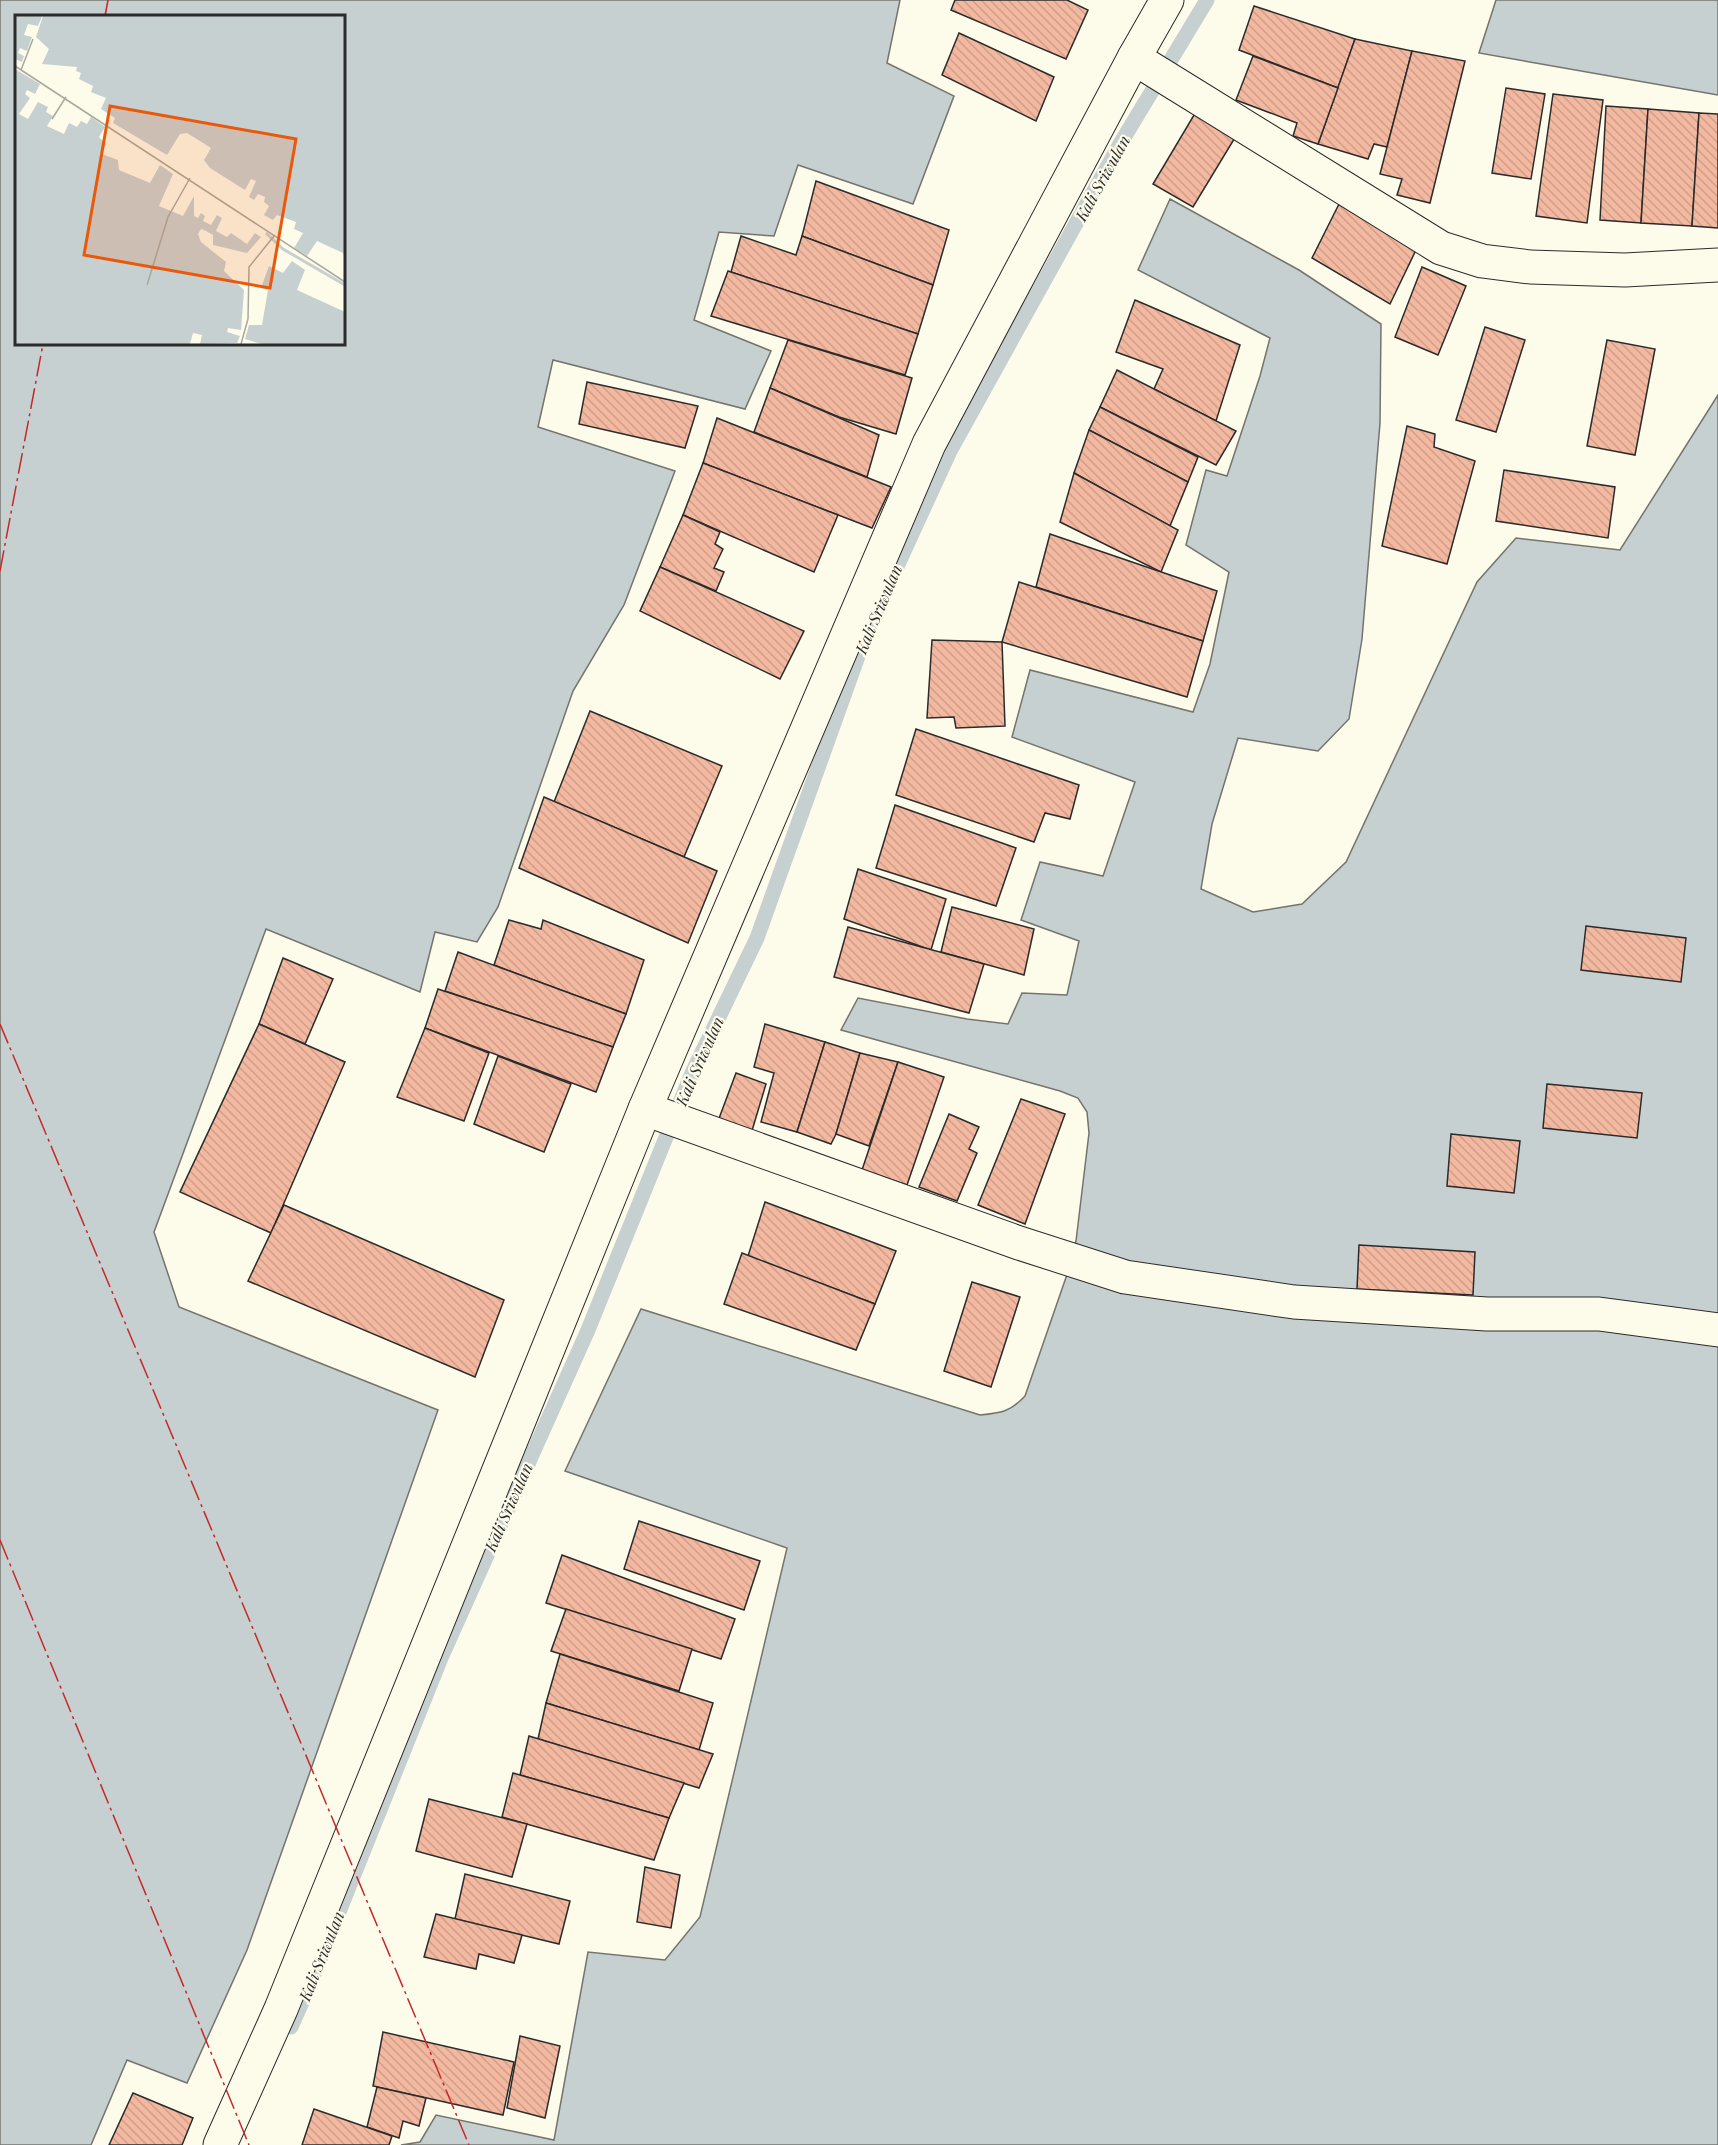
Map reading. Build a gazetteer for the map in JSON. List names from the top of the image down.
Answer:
{
  "water": ["Kali Sriwulan"]
}
